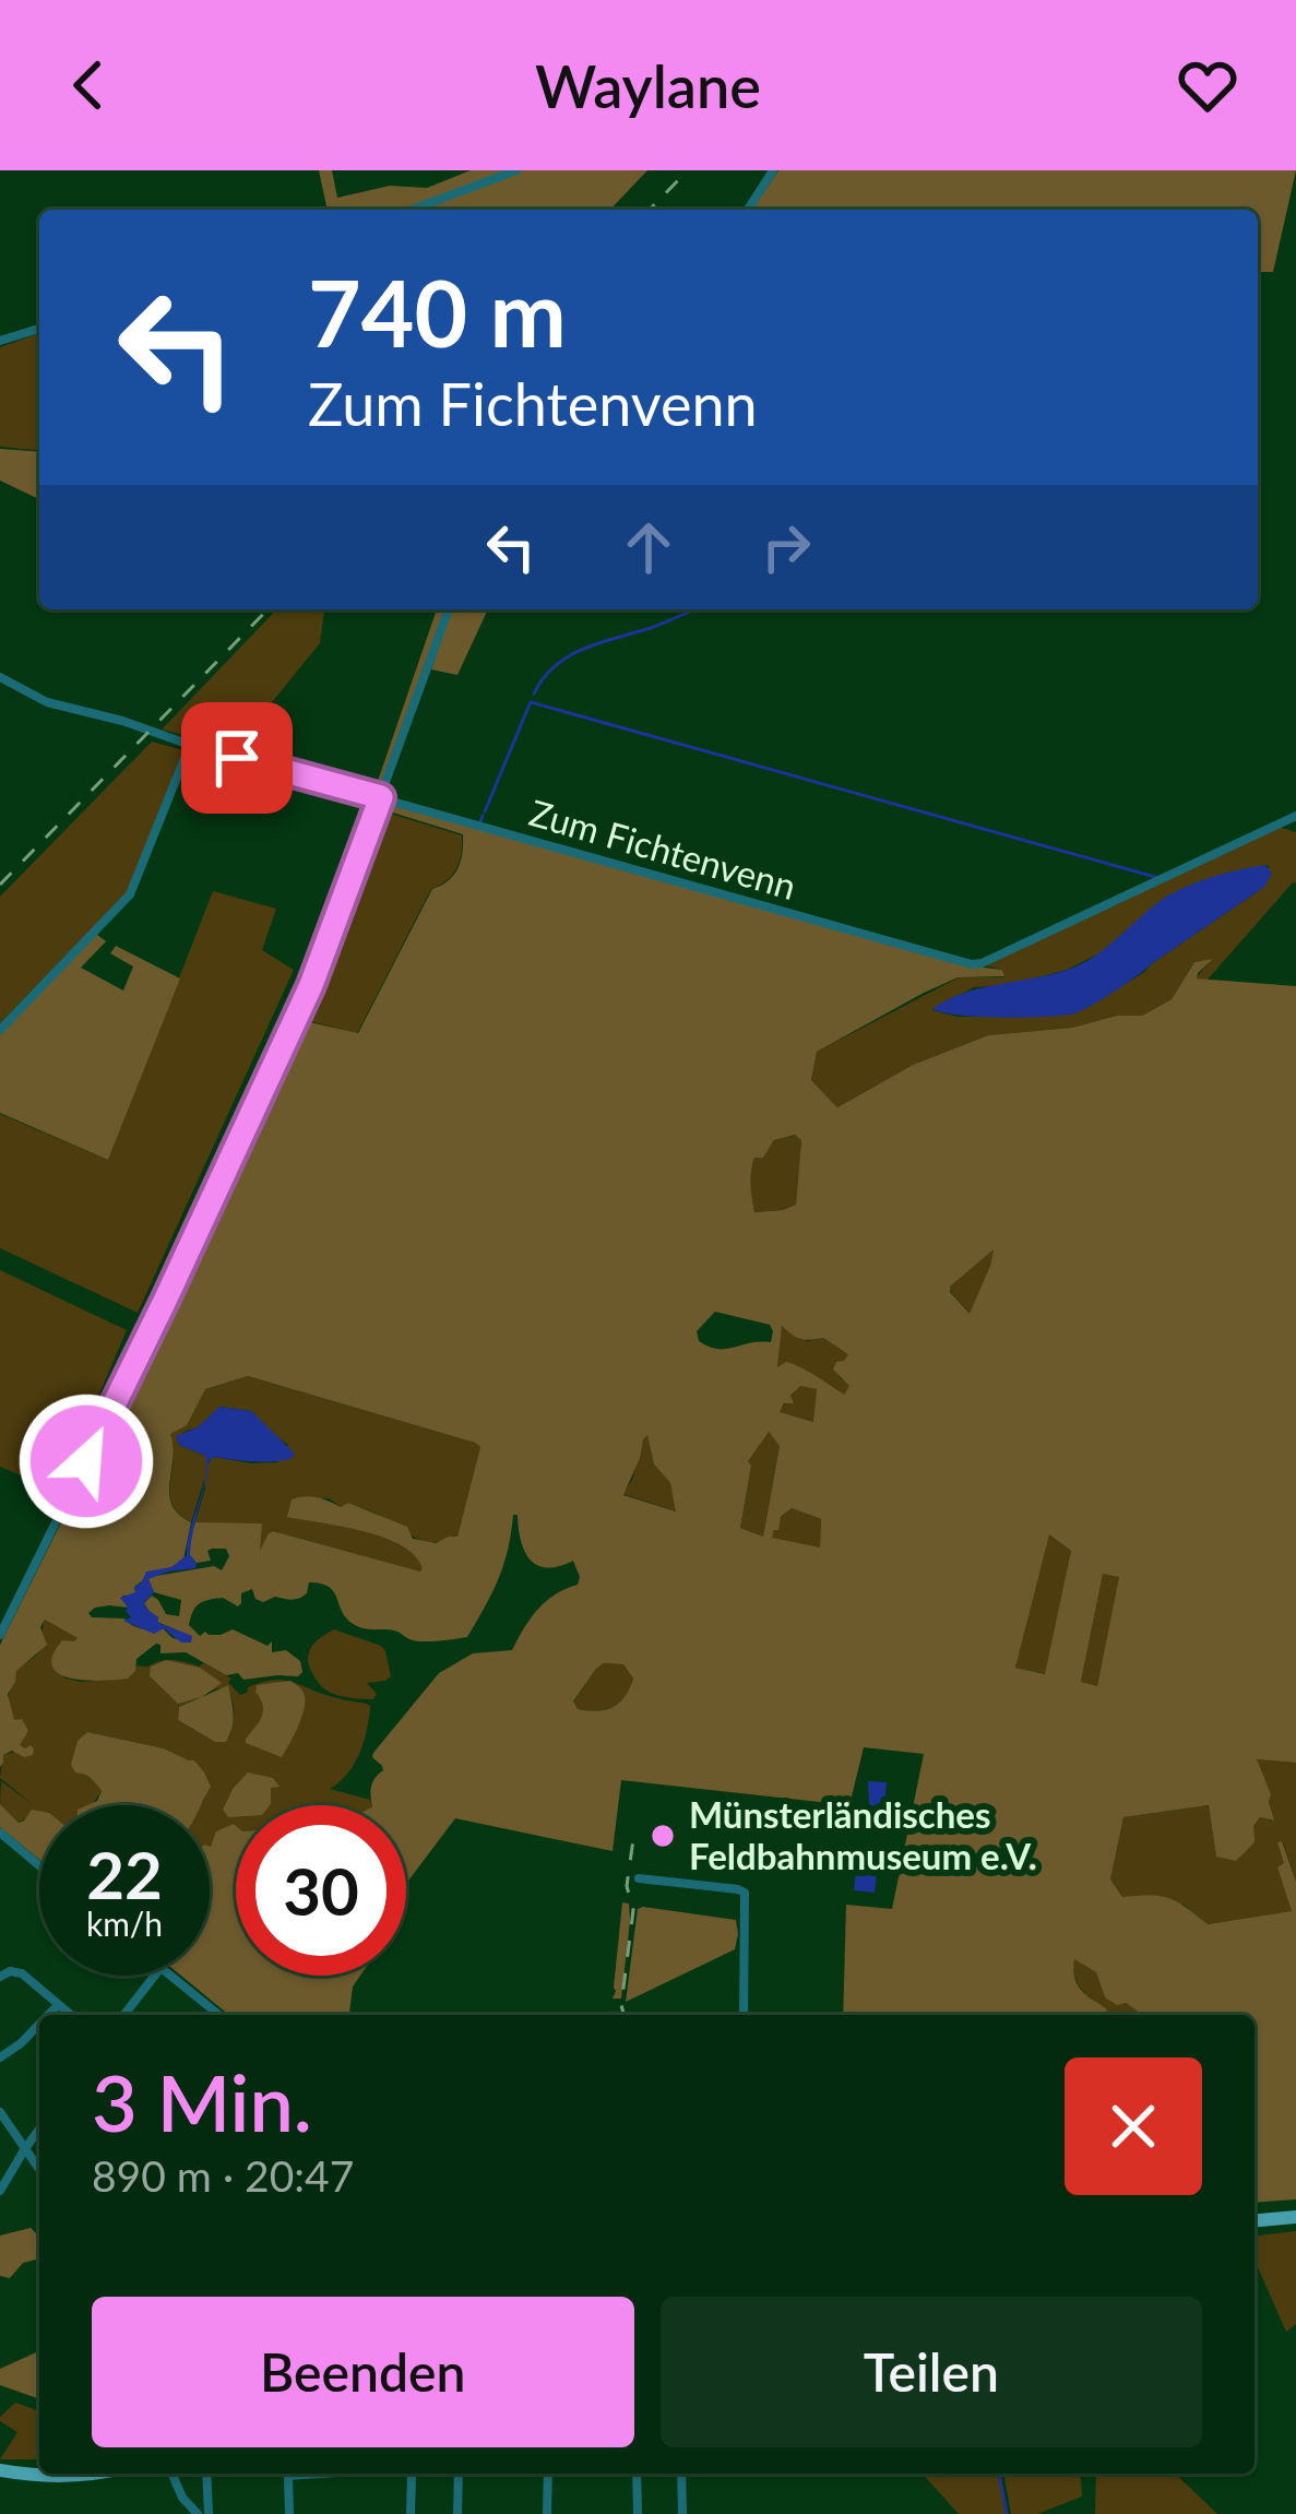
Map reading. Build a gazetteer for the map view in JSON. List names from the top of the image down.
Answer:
{
  "streets": {
    "street": ["Zum Fichtenvenn"]
  },
  "places": ["Münsterländisches Feldbahnmuseum e.V."],
  "page": {
    "header": "Waylane",
    "turn": ["740 m", "Zum Fichtenvenn"],
    "speed": "22 km/h",
    "limit": "30",
    "heading": ["3 Min.", "890 m · 20:47"],
    "buttons": ["Beenden", "Teilen"]
  }
}
